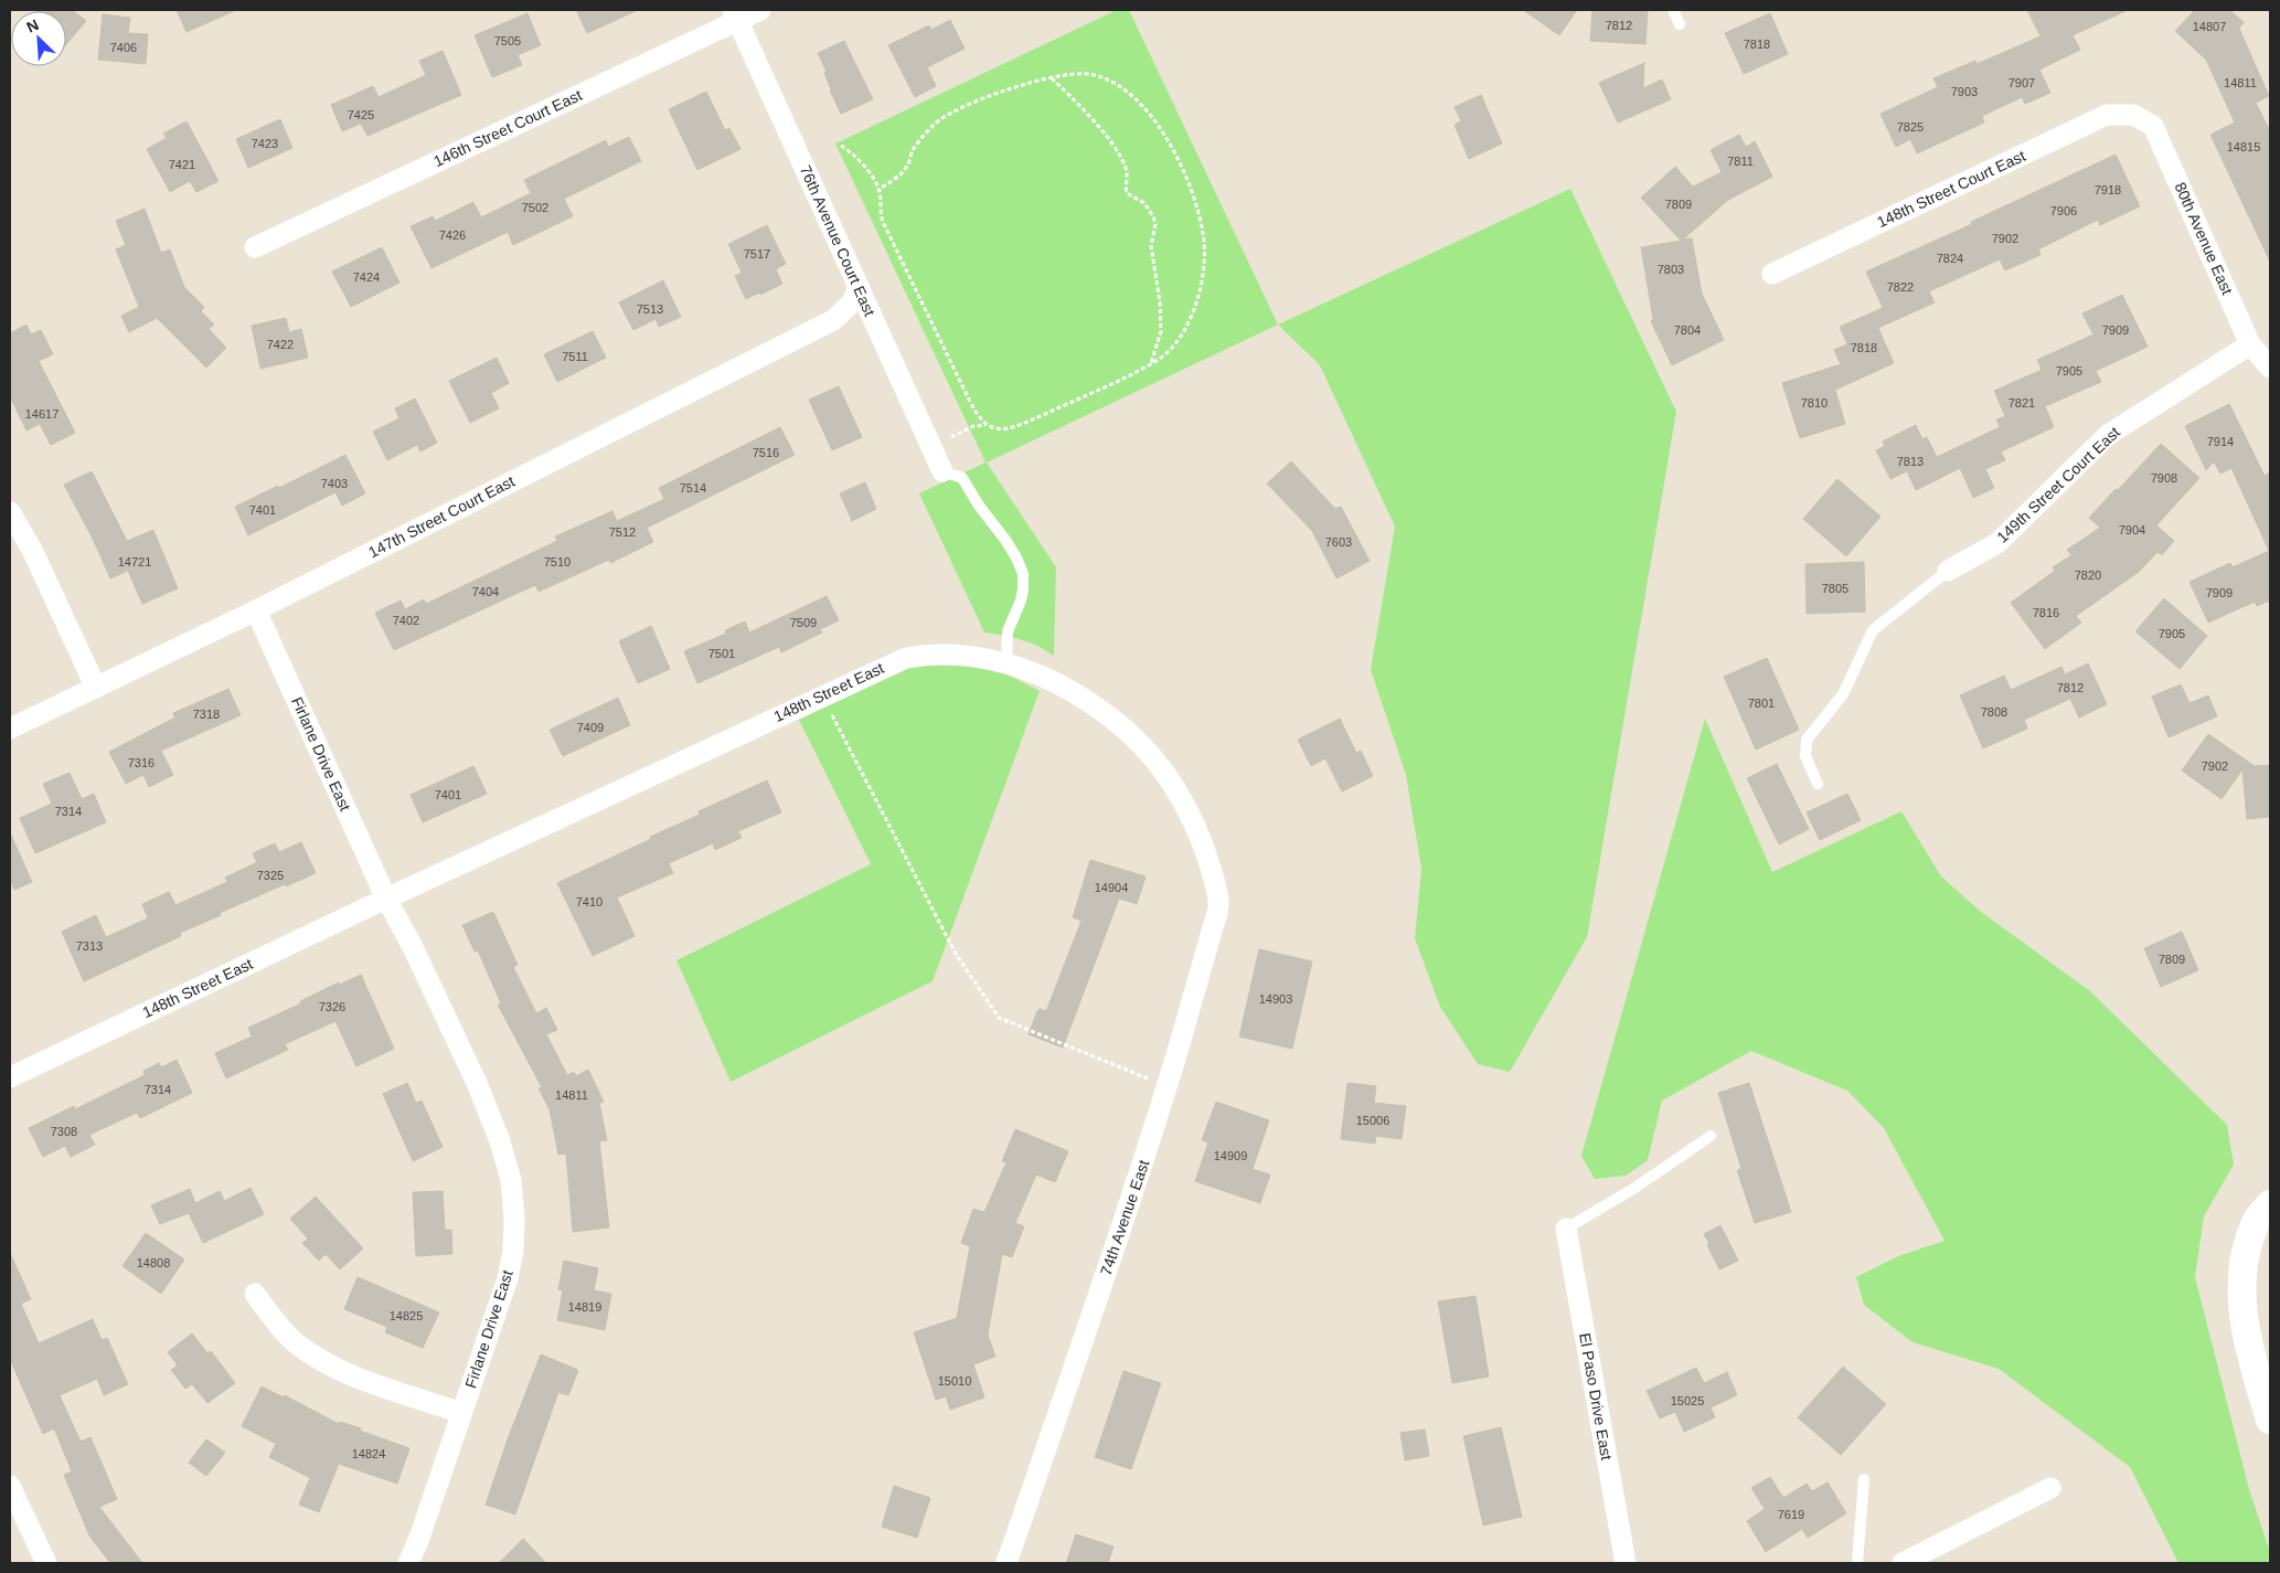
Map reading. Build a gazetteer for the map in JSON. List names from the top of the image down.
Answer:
{
  "streets": {
    "street": [
      "146th Street Court East",
      "148th Street Court East",
      "80th Avenue East",
      "76th Avenue Court East",
      "149th Street Court East",
      "147th Street Court East",
      "148th Street East",
      "Firlane Drive East",
      "74th Avenue East",
      "El Paso Drive East"
    ]
  },
  "crossings": [
    ["146th Street Court East", "76th Avenue Court East"],
    ["148th Street Court East", "80th Avenue East"],
    ["80th Avenue East", "149th Street Court East"],
    ["76th Avenue Court East", "147th Street Court East"],
    ["147th Street Court East", "Firlane Drive East"],
    ["148th Street East", "Firlane Drive East"],
    ["148th Street East", "74th Avenue East"]
  ],
  "house_numbers": [
    "7812",
    "14807",
    "7505",
    "7818",
    "7406",
    "7907",
    "14811",
    "7903",
    "7425",
    "7825",
    "7423",
    "14815",
    "7811",
    "7421",
    "7918",
    "7809",
    "7502",
    "7906",
    "7426",
    "7902",
    "7517",
    "7824",
    "7803",
    "7424",
    "7822",
    "7513",
    "7804",
    "7909",
    "7422",
    "7818",
    "7511",
    "7905",
    "7810",
    "7821",
    "14617",
    "7914",
    "7516",
    "7813",
    "7908",
    "7403",
    "7514",
    "7401",
    "7904",
    "7512",
    "7603",
    "14721",
    "7510",
    "7820",
    "7805",
    "7404",
    "7909",
    "7816",
    "7402",
    "7509",
    "7905",
    "7501",
    "7812",
    "7801",
    "7808",
    "7318",
    "7409",
    "7316",
    "7902",
    "7401",
    "7314",
    "7325",
    "14904",
    "7410",
    "7313",
    "7809",
    "14903",
    "7326",
    "7314",
    "14811",
    "15006",
    "7308",
    "14909",
    "14808",
    "14819",
    "14825",
    "15010",
    "15025",
    "14824",
    "7619"
  ],
  "north": "top left"
}
